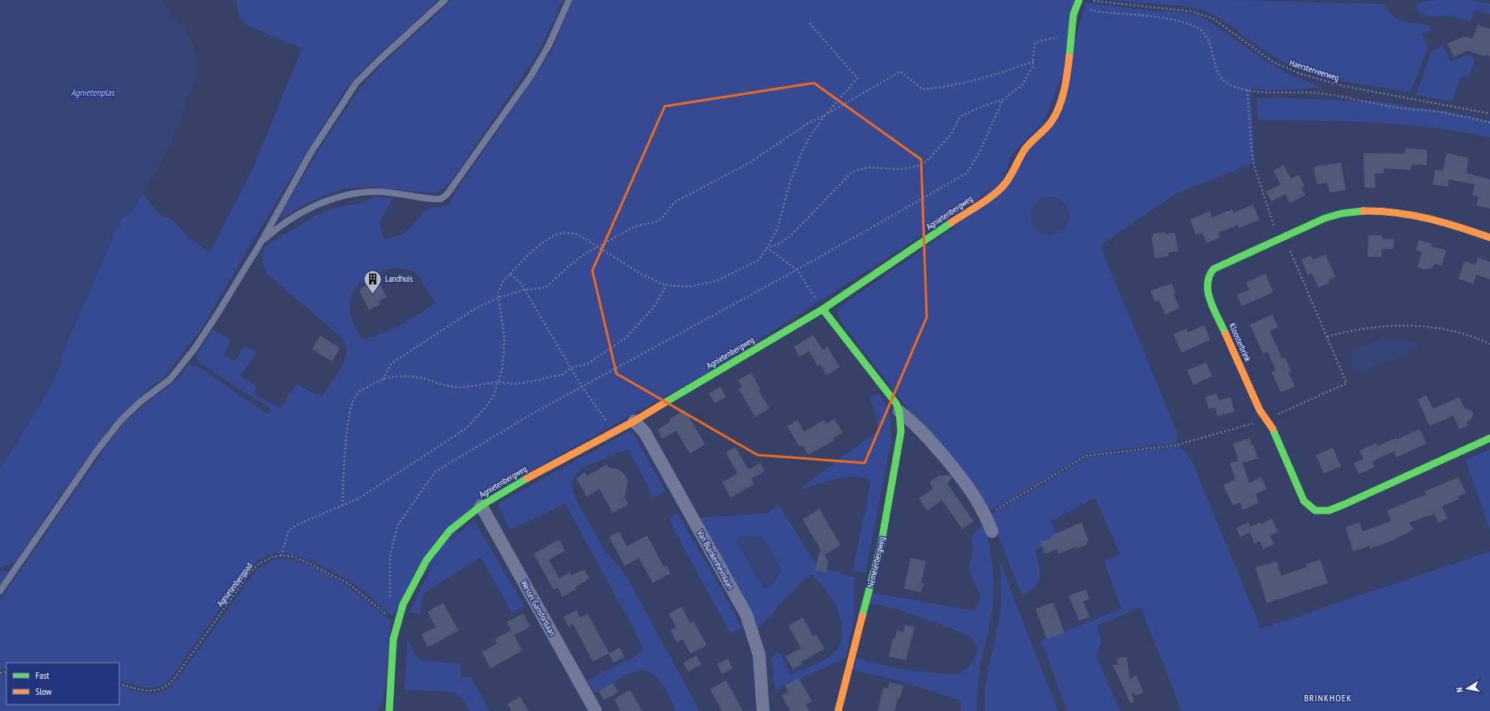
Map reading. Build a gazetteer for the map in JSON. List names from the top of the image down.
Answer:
{
  "streets": {
    "street": [
      "Agnietenbergweg",
      "Kloosterbrink",
      "Van Blankenheimlaan",
      "Nemelerbergweg",
      "Wessel Gansfortlaan"
    ],
    "path": ["Haersterveerweg", "Agnietenbergpad"]
  },
  "crossings": [
    ["Agnietenbergweg", "Van Blankenheimlaan"],
    ["Agnietenbergweg", "Nemelerbergweg"],
    ["Agnietenbergweg", "Wessel Gansfortlaan"]
  ],
  "districts": ["BRINKHOEK"],
  "water": ["Agnietenplas"],
  "places": {
    "building": ["Landhuis"]
  },
  "legend": ["Fast", "Slow"],
  "north": "left"
}
